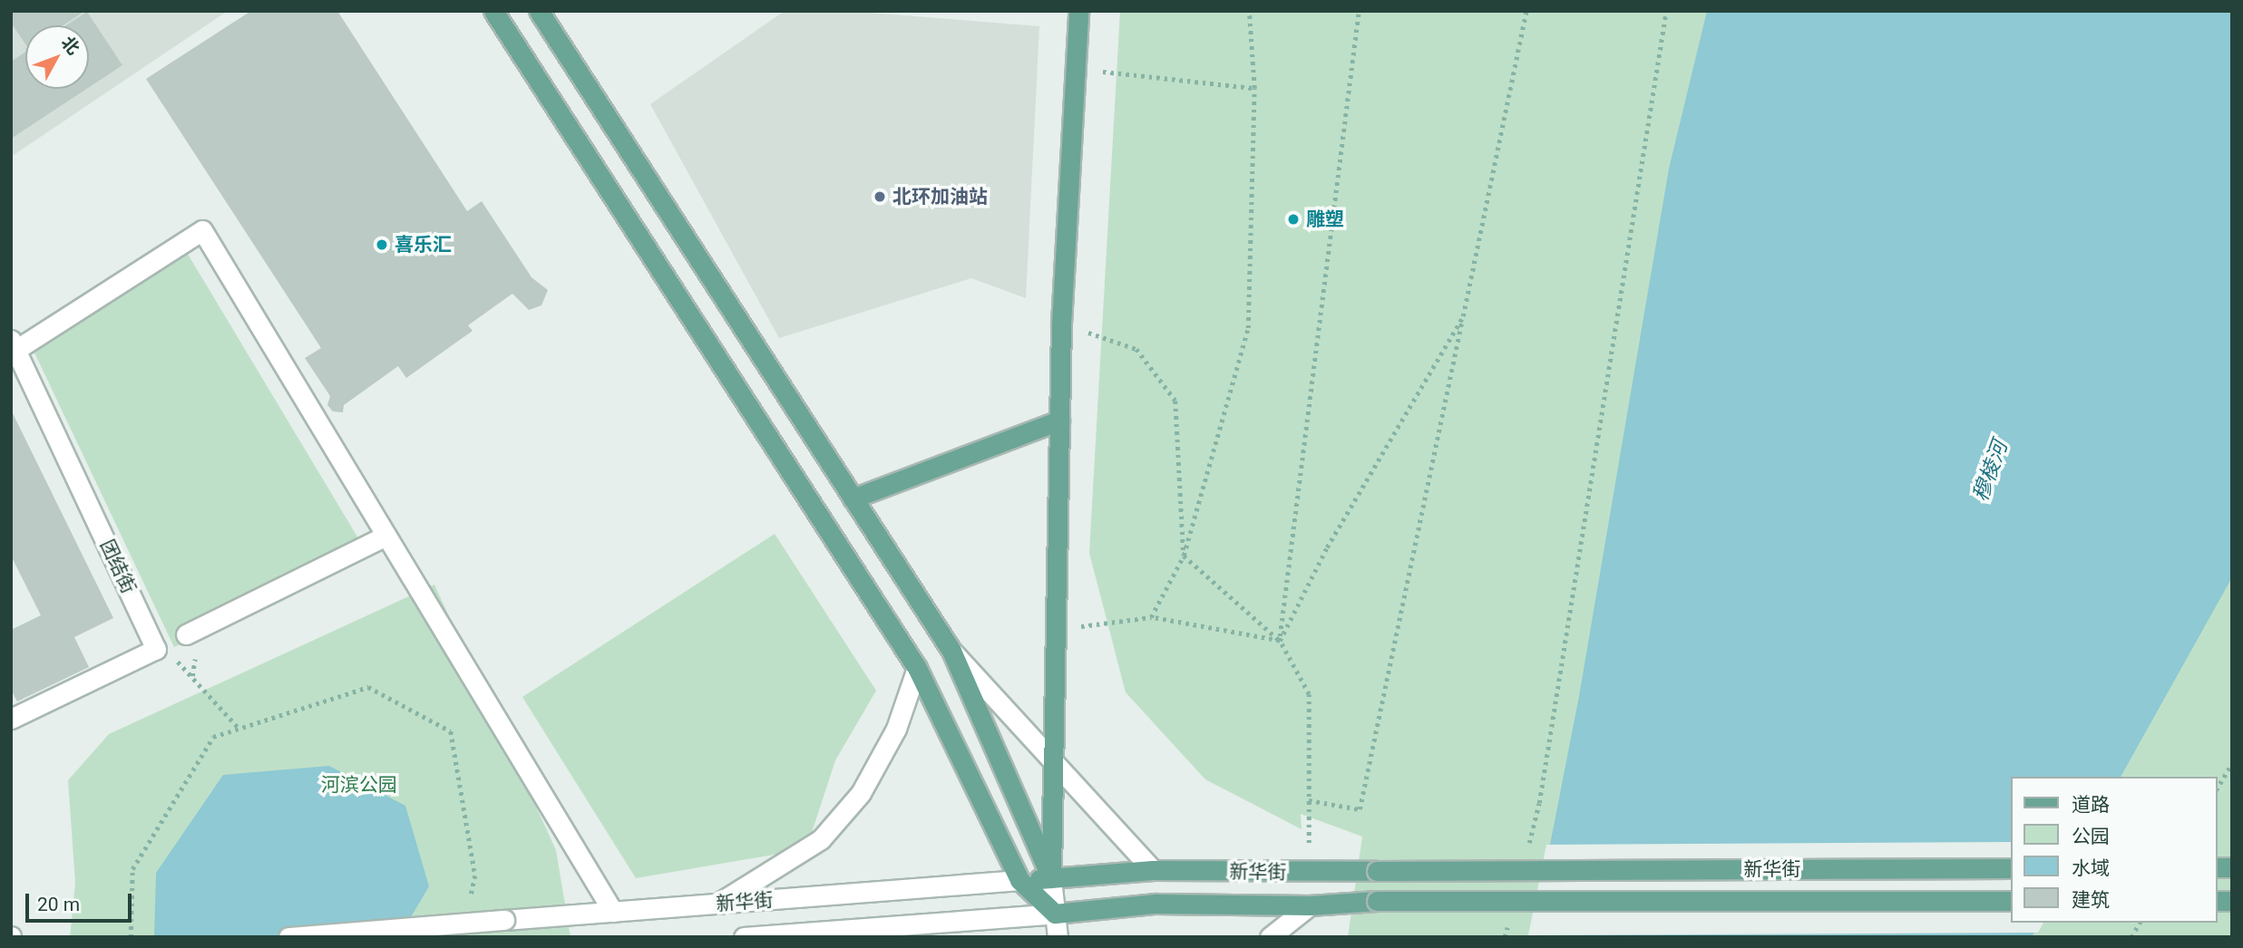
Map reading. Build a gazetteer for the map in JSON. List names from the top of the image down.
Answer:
{
  "streets": {
    "main road": ["新华街"],
    "street": ["团结街"]
  },
  "water": ["穆棱河"],
  "parks": ["河滨公园"],
  "places": ["北环加油站", "雕塑", "喜乐汇"],
  "legend": [
    "道路",
    "公园",
    "水域",
    "建筑"
  ],
  "scale_bar": "20 m",
  "north": "top right"
}
